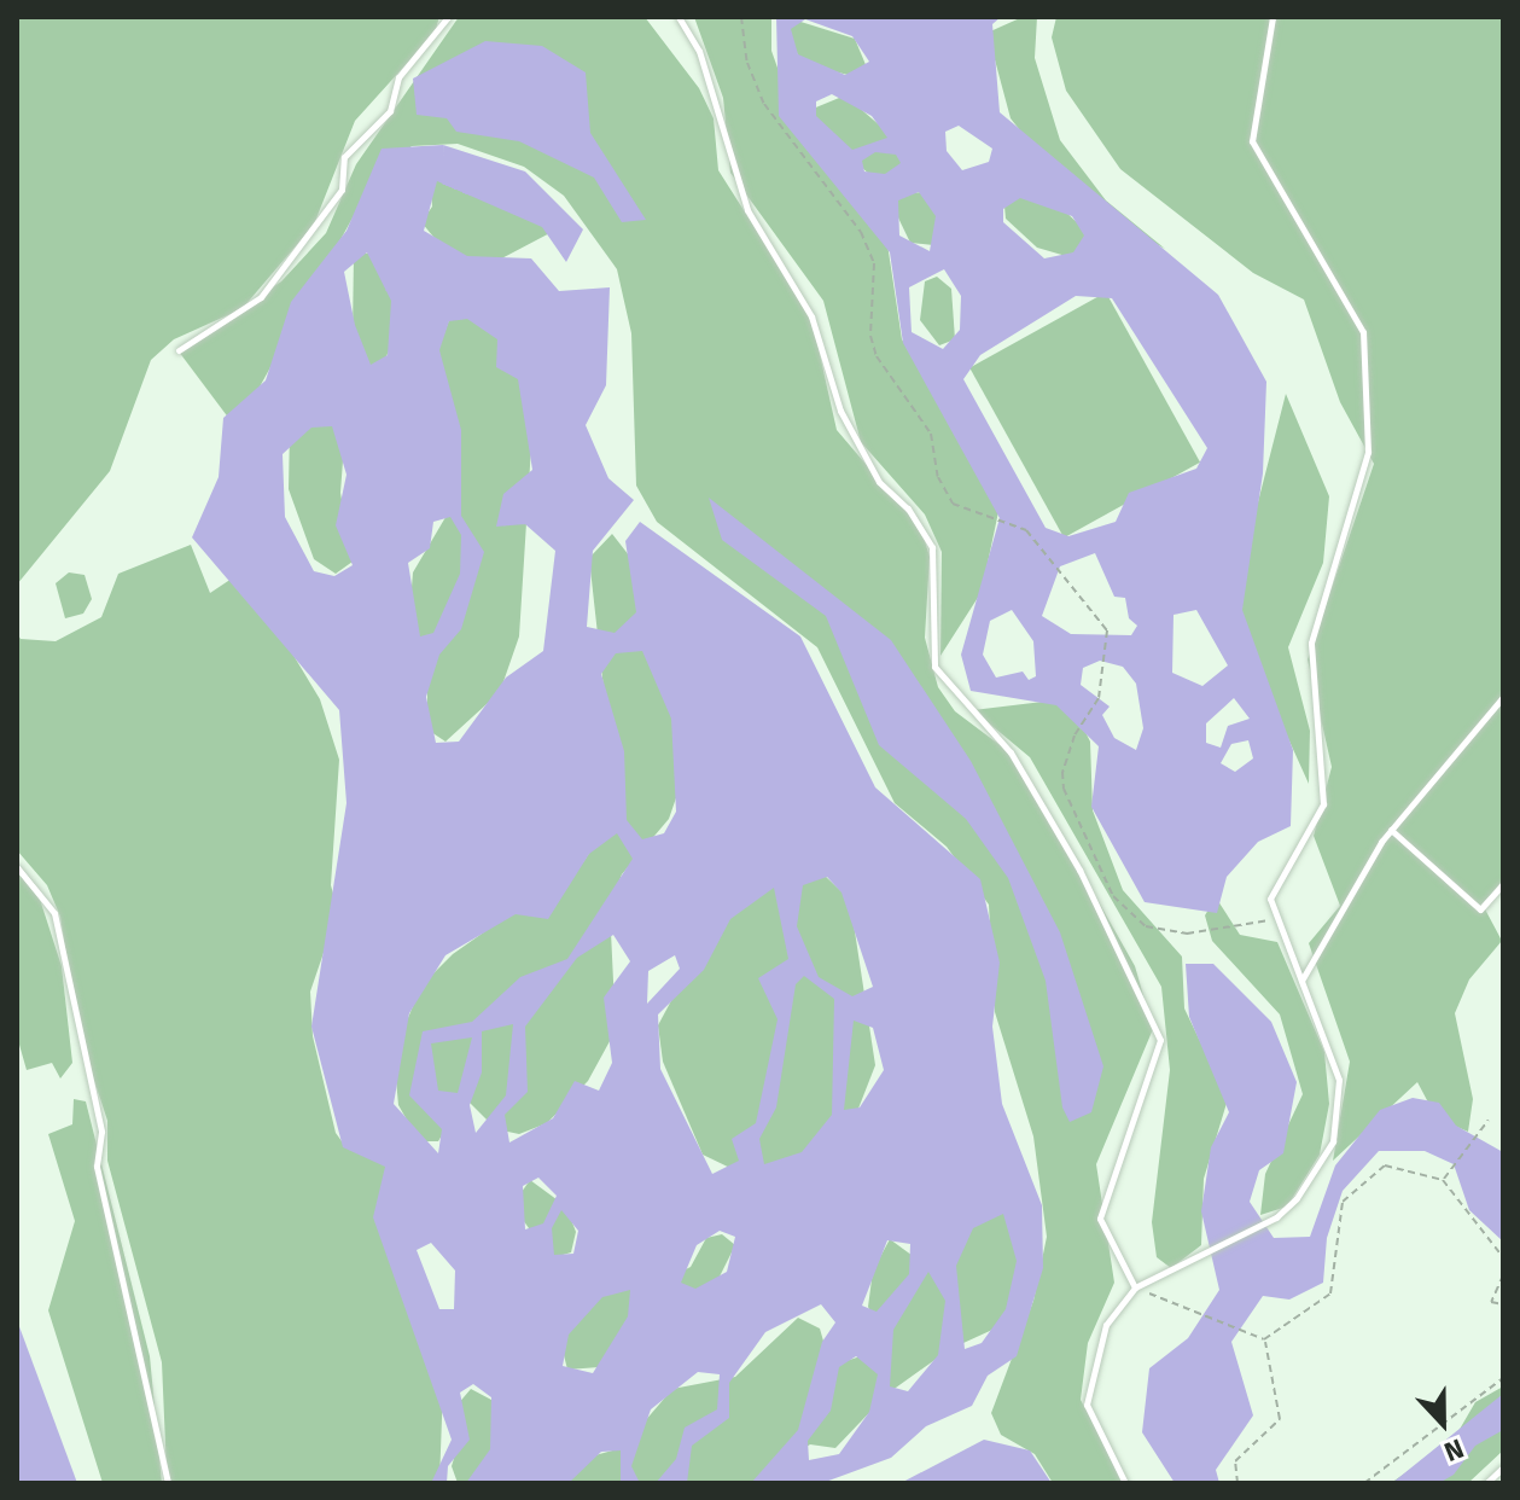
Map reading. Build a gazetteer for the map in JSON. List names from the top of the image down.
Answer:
{
  "north": "bottom"
}
